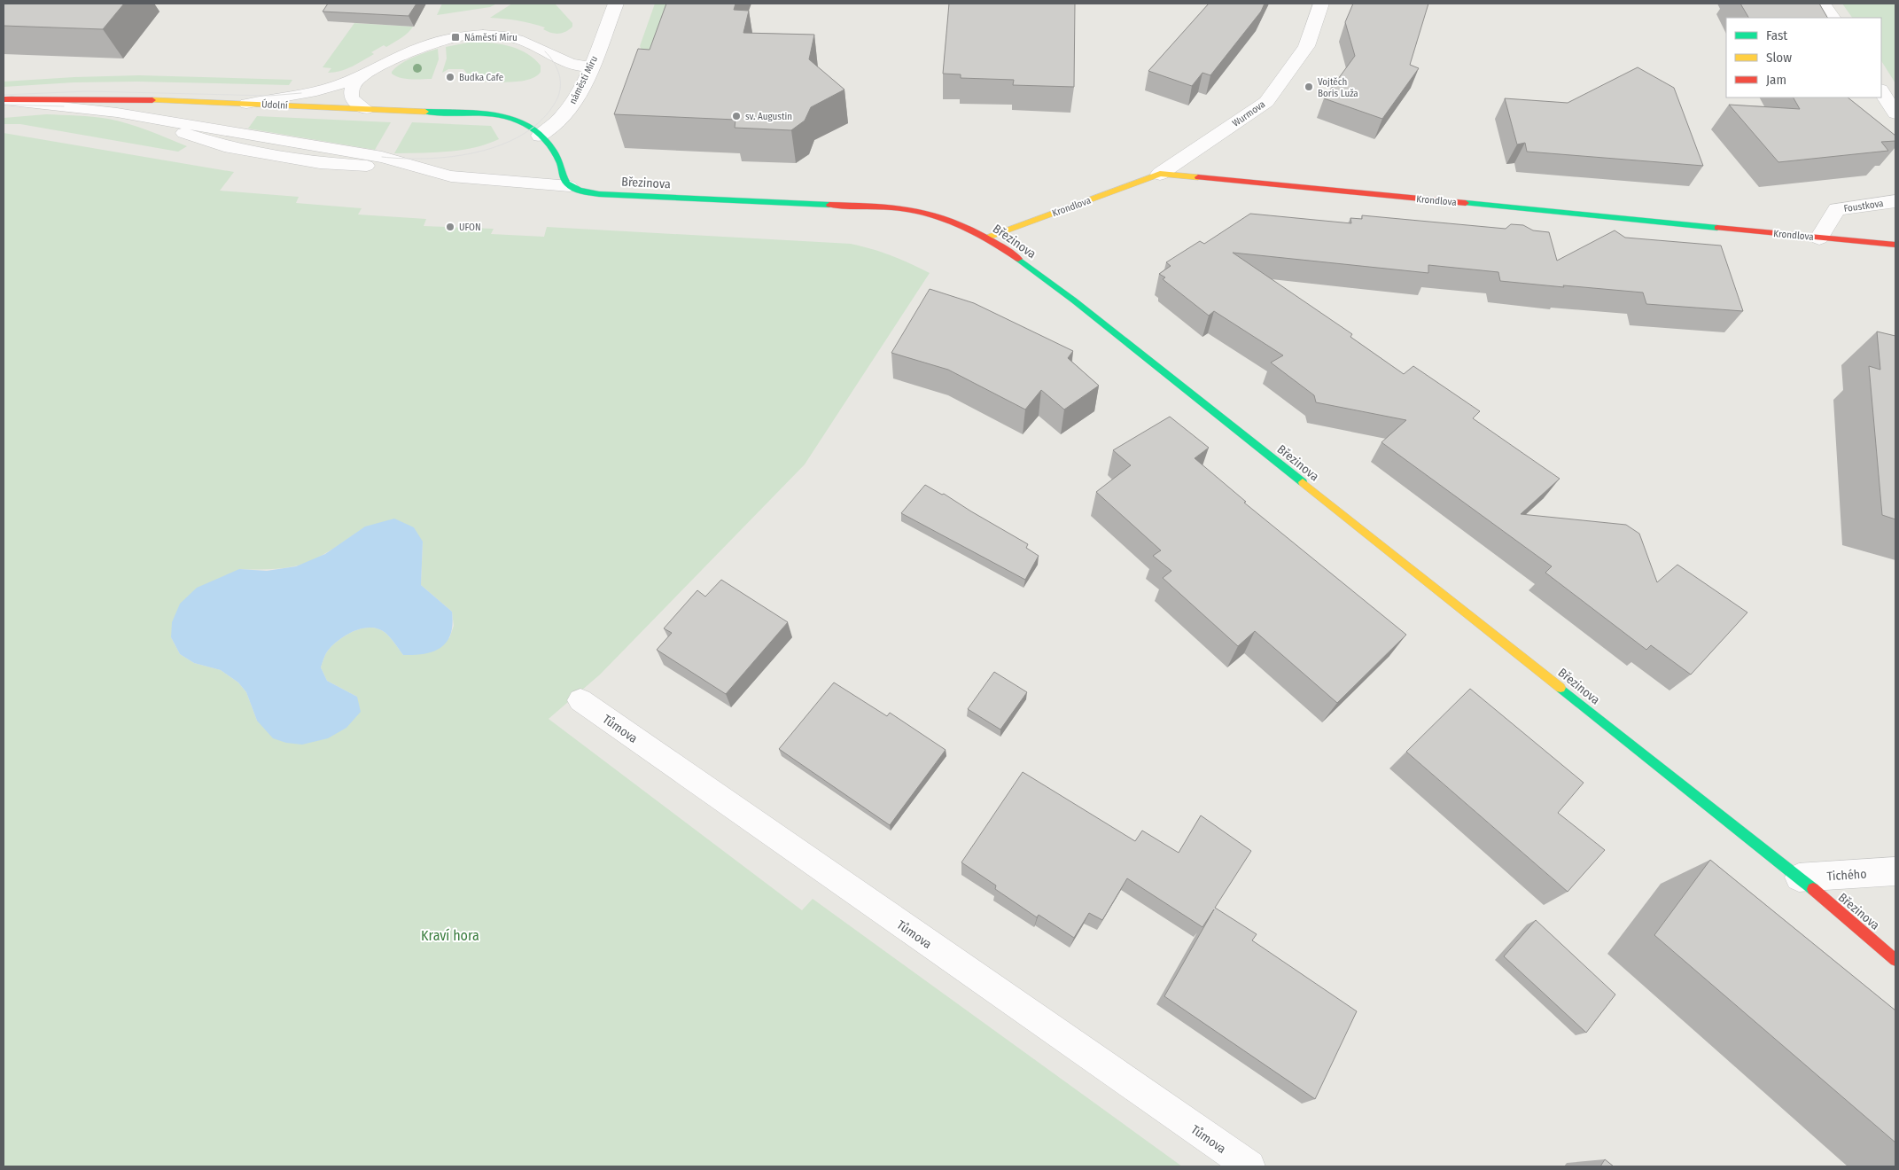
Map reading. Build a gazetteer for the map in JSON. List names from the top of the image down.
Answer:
{
  "streets": {
    "street": [
      "náměstí Míru",
      "Údolní",
      "Wurmova",
      "Březinova",
      "Krondlova",
      "Foustkova",
      "Tůmova",
      "Tichého"
    ]
  },
  "crossings": [
    ["náměstí Míru", "Údolní"],
    ["Wurmova", "Krondlova"],
    ["Březinova", "Krondlova"],
    ["Březinova", "Tichého"],
    ["Krondlova", "Foustkova"]
  ],
  "parks": ["Kraví hora"],
  "places": {
    "transit": ["Náměstí Míru"],
    "other": [
      "Budka Cafe",
      "Vojtěch Boris Luža",
      "sv. Augustin",
      "UFON"
    ]
  },
  "legend": ["Fast", "Slow", "Jam"]
}
